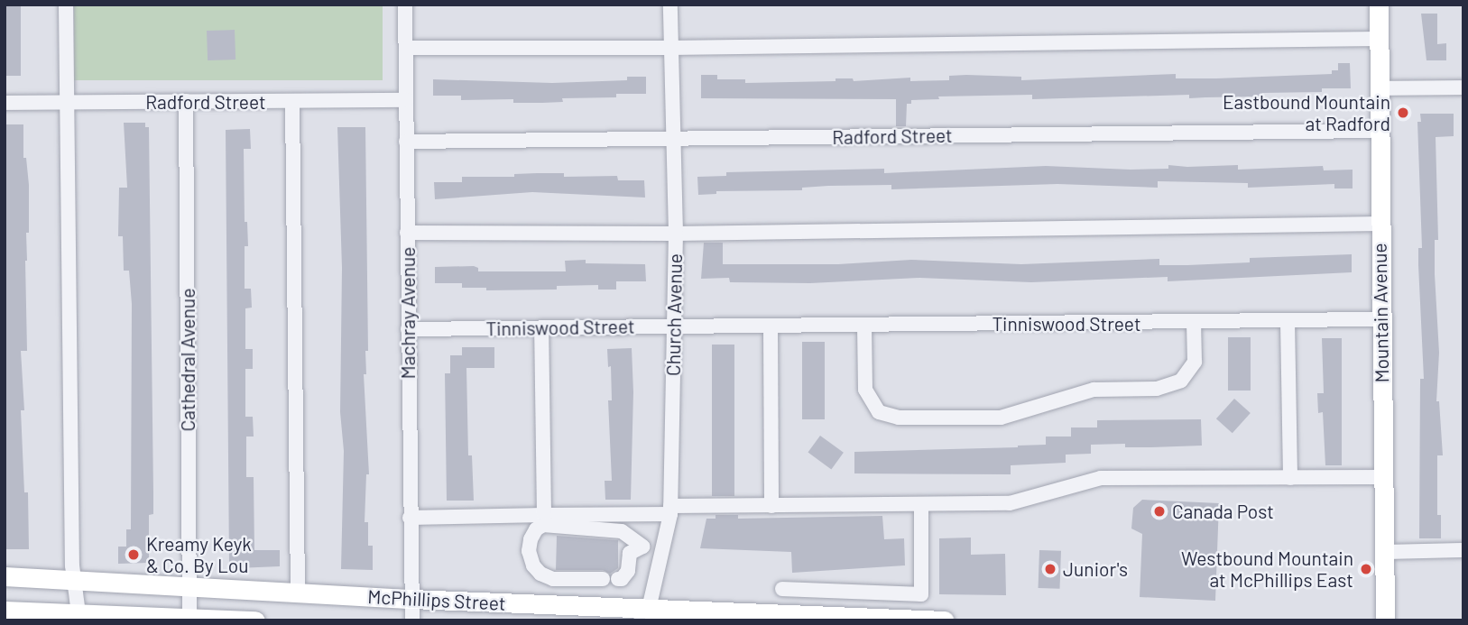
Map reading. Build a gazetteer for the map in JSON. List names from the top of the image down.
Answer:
{
  "streets": {
    "main road": ["Mountain Avenue", "McPhillips Street"],
    "street": [
      "Radford Street",
      "Machray Avenue",
      "Church Avenue",
      "Tinniswood Street",
      "Cathedral Avenue"
    ]
  },
  "crossings": [
    ["Radford Street", "Machray Avenue"],
    ["Radford Street", "Mountain Avenue"],
    ["Radford Street", "Church Avenue"],
    ["Radford Street", "Cathedral Avenue"],
    ["Machray Avenue", "Tinniswood Street"],
    ["Machray Avenue", "McPhillips Street"],
    ["Mountain Avenue", "Tinniswood Street"],
    ["Church Avenue", "Tinniswood Street"],
    ["Church Avenue", "McPhillips Street"],
    ["Cathedral Avenue", "McPhillips Street"]
  ],
  "places": [
    "Eastbound Mountain at Radford",
    "Canada Post",
    "Kreamy Keyk & Co. By Lou",
    "Junior's",
    "Westbound Mountain at McPhillips East"
  ]
}
